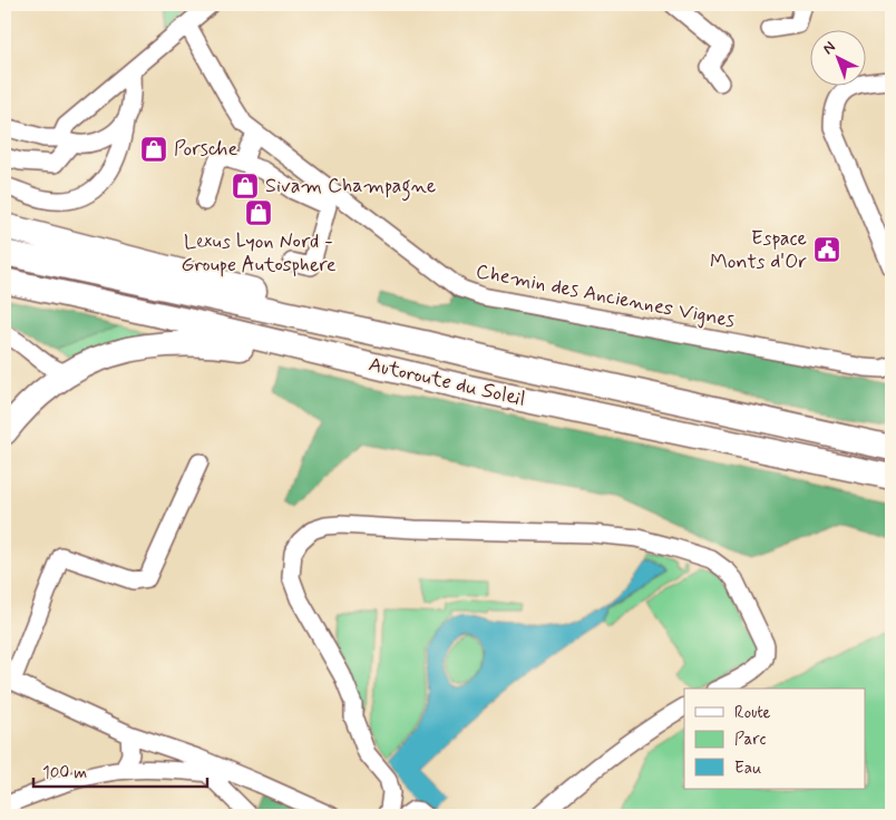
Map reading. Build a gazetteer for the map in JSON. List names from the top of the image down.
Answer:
{
  "streets": {
    "highway": ["Autoroute du Soleil"],
    "street": ["Chemin des Anciennes Vignes"]
  },
  "places": {
    "shop": ["Porsche", "Sivam Champagne", "Lexus Lyon Nord - Groupe Autosphere"],
    "public building": ["Espace Monts d'Or"]
  },
  "legend": ["Route", "Parc", "Eau"],
  "scale_bar": "100 m",
  "north": "top left"
}
